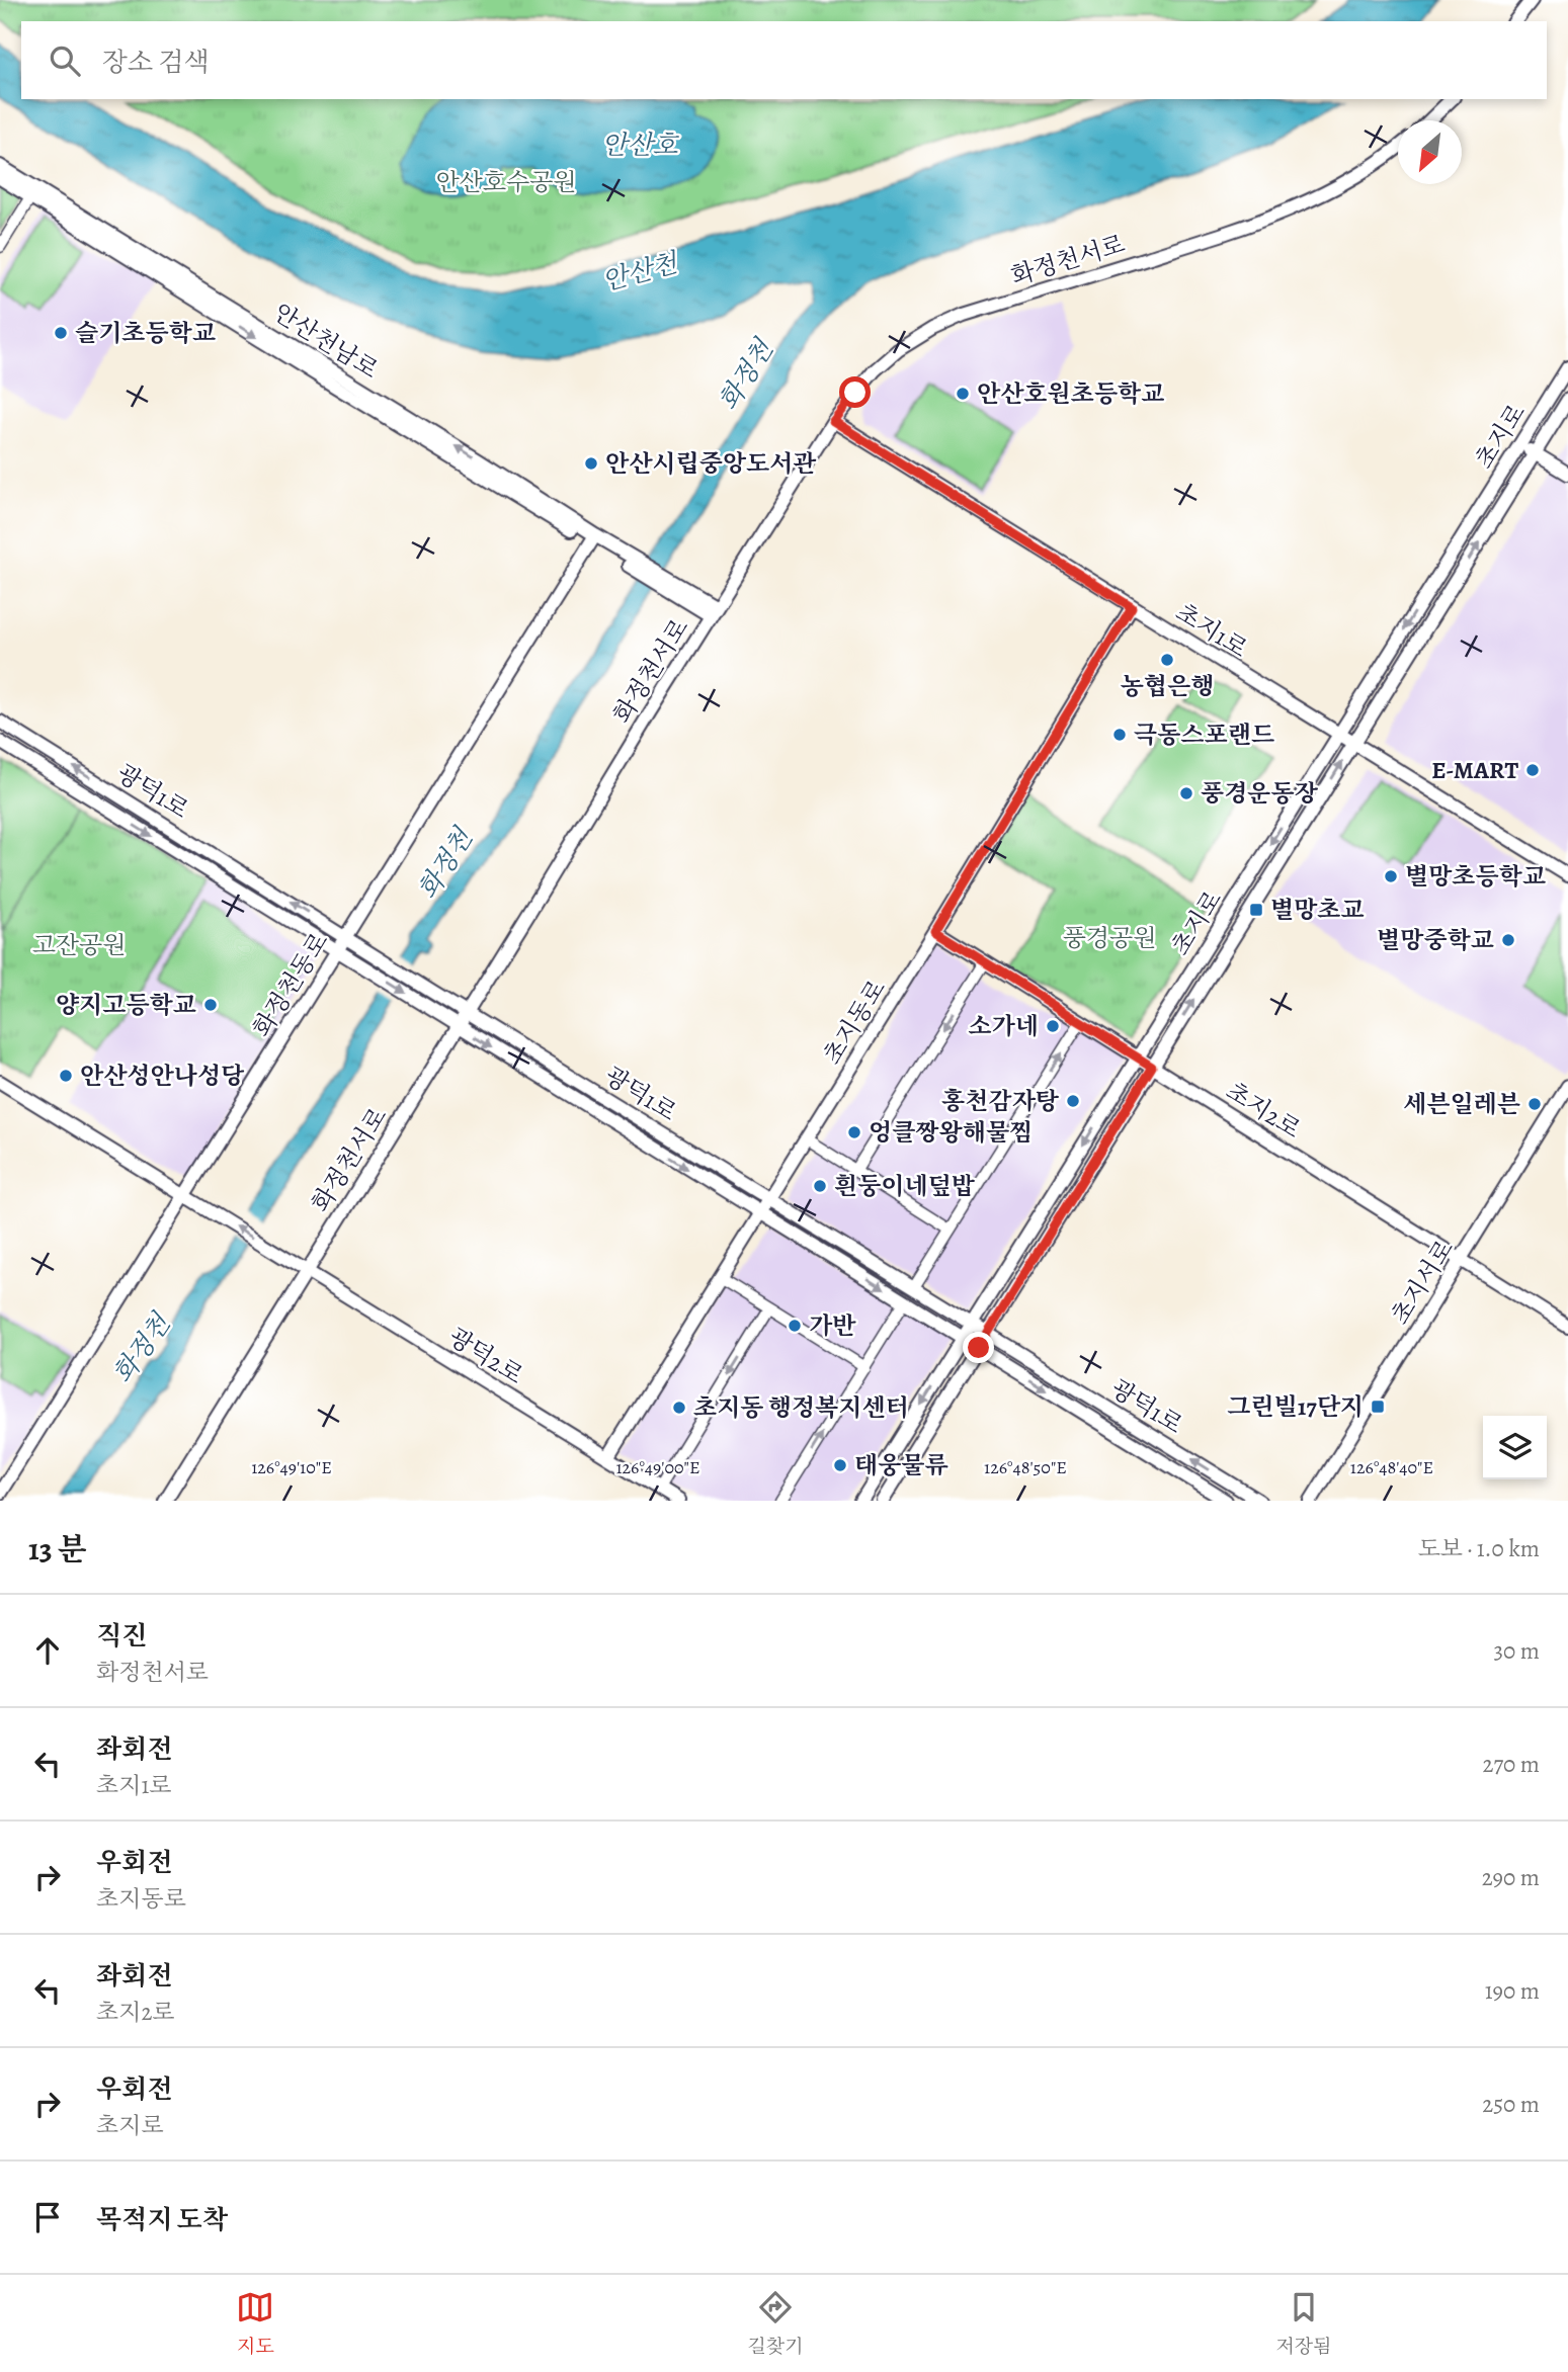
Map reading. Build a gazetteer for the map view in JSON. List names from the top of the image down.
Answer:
{
  "streets": {
    "street": [
      "화정천서로",
      "안산천남로",
      "초지로",
      "초지1로",
      "광덕1로",
      "화정천동로",
      "초지동로",
      "초지2로",
      "초지서로",
      "광덕2로"
    ]
  },
  "crossings": [
    ["화정천서로", "안산천남로"],
    ["화정천서로", "초지1로"],
    ["화정천서로", "광덕1로"],
    ["화정천서로", "광덕2로"],
    ["안산천남로", "화정천동로"],
    ["초지로", "초지1로"],
    ["초지로", "광덕1로"],
    ["초지로", "초지2로"],
    ["초지1로", "초지동로"],
    ["광덕1로", "화정천동로"],
    ["광덕1로", "초지동로"],
    ["화정천동로", "광덕2로"],
    ["초지동로", "초지2로"],
    ["초지동로", "광덕2로"],
    ["초지2로", "초지서로"]
  ],
  "water": ["안산호", "안산천", "화정천"],
  "parks": ["안산호수공원", "풍경공원", "고잔공원"],
  "places": {
    "other": [
      "슬기초등학교",
      "안산호원초등학교",
      "안산시립중앙도서관",
      "농협은행",
      "극동스포랜드",
      "E-MART",
      "풍경운동장",
      "별망초등학교",
      "별망중학교",
      "양지고등학교",
      "소가네",
      "안산성안나성당",
      "홍천감자탕",
      "세븐일레븐",
      "엉클짱왕해물찜",
      "흰둥이네덮밥",
      "가반",
      "초지동 행정복지센터",
      "태웅물류"
    ],
    "transit": ["별망초교", "그린빌17단지"]
  },
  "north": "bottom left",
  "page": {
    "search": "장소 검색",
    "heading": ["13 분", "도보 · 1.0 km"],
    "list": [
      ["직진", "화정천서로", "30 m"],
      ["좌회전", "초지1로", "270 m"],
      ["우회전", "초지동로", "290 m"],
      ["좌회전", "초지2로", "190 m"],
      ["우회전", "초지로", "250 m"],
      "목적지 도착"
    ],
    "nav": ["지도", "길찾기", "저장됨"]
  },
  "coordinates": [
    "126°49'10\"E",
    "126°49'00\"E",
    "126°48'50\"E",
    "126°48'40\"E"
  ]
}
